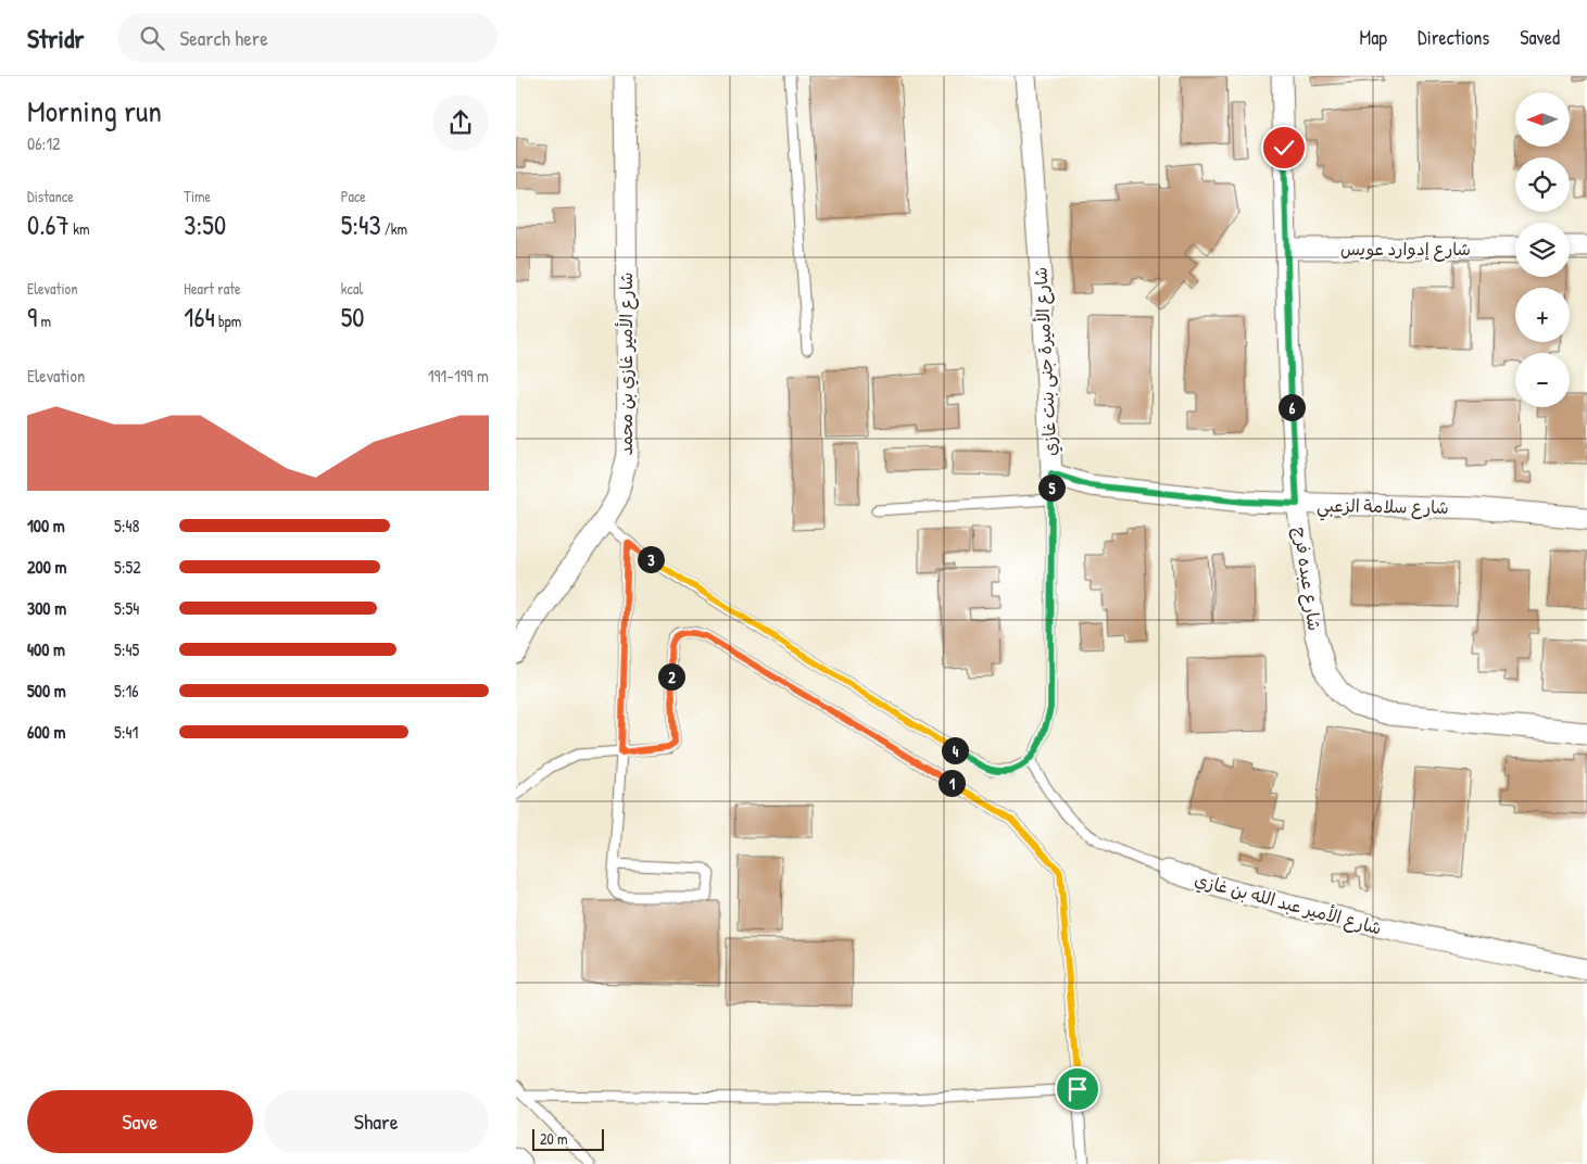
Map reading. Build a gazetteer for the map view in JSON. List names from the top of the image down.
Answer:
{
  "streets": {
    "street": [
      "شارع إدوارد عويس",
      "شارع الأميرة جنى بنت غازي",
      "شارع الأمير غازي بن محمد",
      "شارع سلامة الزعبي",
      "شارع عبده فرج",
      "شارع الأمير عبد الله بن غازي"
    ]
  },
  "crossings": [
    ["شارع إدوارد عويس", "شارع عبده فرج"],
    ["شارع الأميرة جنى بنت غازي", "شارع سلامة الزعبي"],
    ["شارع الأميرة جنى بنت غازي", "شارع الأمير عبد الله بن غازي"],
    ["شارع سلامة الزعبي", "شارع عبده فرج"]
  ],
  "scale_bar": "20 m",
  "north": "left",
  "page": {
    "header": "Stridr",
    "search": "Search here",
    "nav": ["Map", "Directions", "Saved"],
    "heading": ["Morning run", "06:12"],
    "map_buttons": ["+", "−"],
    "stats": [
      ["Distance", "0.67 km"],
      ["Time", "3:50"],
      ["Pace", "5:43 /km"],
      ["Elevation", "9 m"],
      ["Heart rate", "164 bpm"],
      ["kcal", "50"]
    ],
    "chart": ["Elevation", "191–199 m"],
    "pins": [
      "6",
      "5",
      "3",
      "2",
      "4",
      "1"
    ],
    "list": [
      {
        "name": "100 m",
        "note": "5:48"
      },
      {
        "name": "200 m",
        "note": "5:52"
      },
      {
        "name": "300 m",
        "note": "5:54"
      },
      {
        "name": "400 m",
        "note": "5:45"
      },
      {
        "name": "500 m",
        "note": "5:16"
      },
      {
        "name": "600 m",
        "note": "5:41"
      }
    ],
    "buttons": ["Save", "Share"],
    "scale": "20 m"
  }
}
